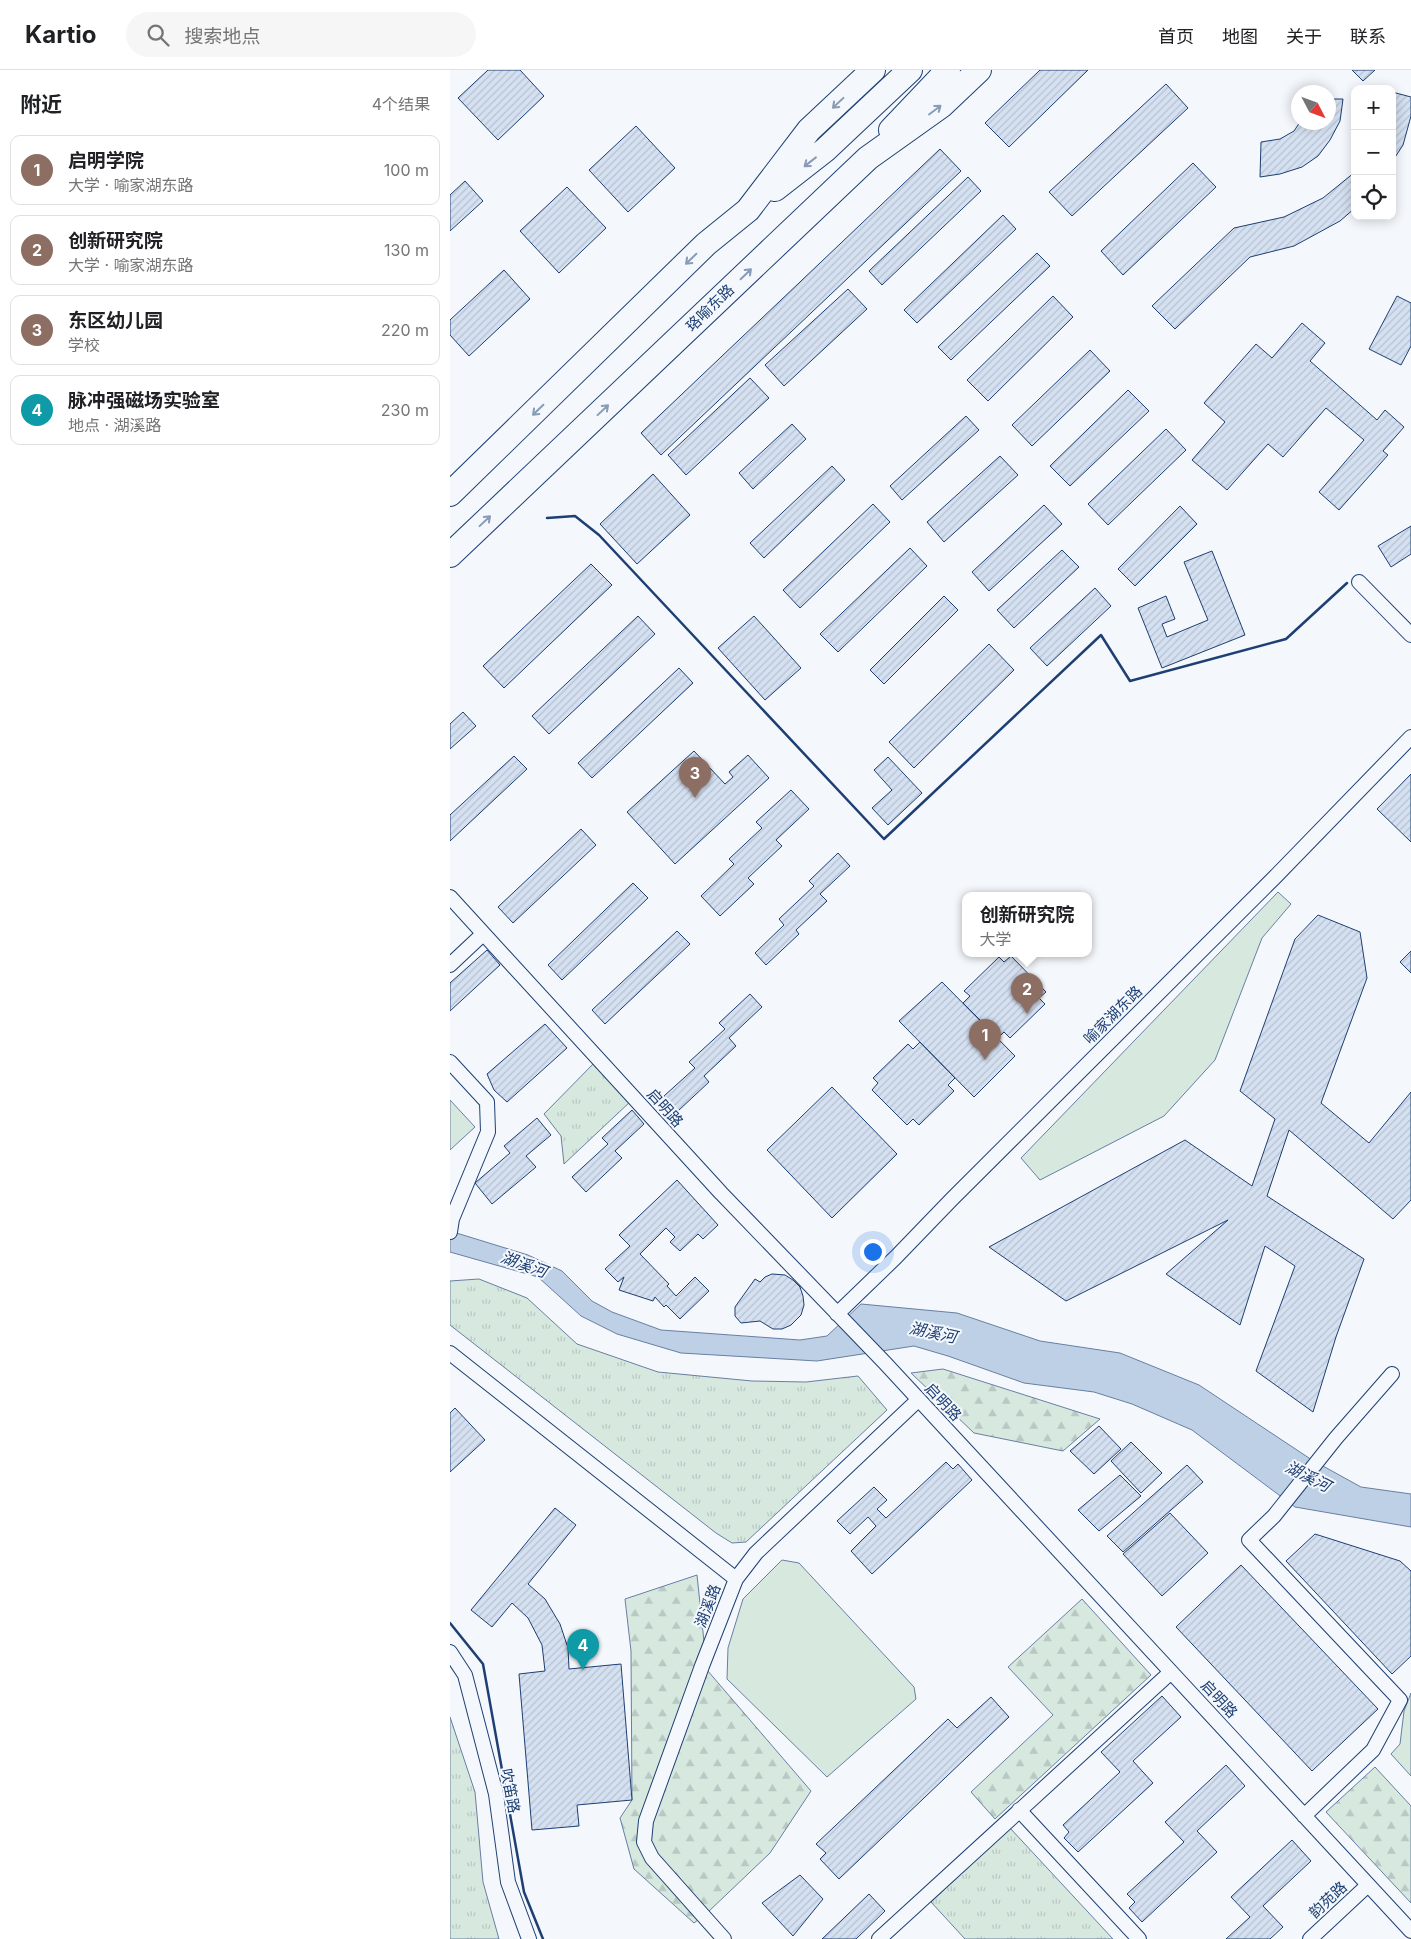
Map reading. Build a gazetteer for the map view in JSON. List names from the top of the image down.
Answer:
{
  "streets": {
    "highway": ["珞喻东路"],
    "street": [
      "喻家湖东路",
      "启明路",
      "湖溪路",
      "吹笛路",
      "韵苑路"
    ]
  },
  "crossings": [
    ["喻家湖东路", "启明路"],
    ["启明路", "韵苑路"]
  ],
  "water": ["湖溪河"],
  "north": "bottom right",
  "page": {
    "header": "Kartio",
    "search": "搜索地点",
    "nav": [
      "首页",
      "地图",
      "关于",
      "联系"
    ],
    "heading": ["附近", "4个结果"],
    "map_buttons": ["+", "−"],
    "list": [
      {
        "mark": "1",
        "name": "启明学院",
        "note": "大学 · 喻家湖东路",
        "value": "100 m"
      },
      {
        "mark": "2",
        "name": "创新研究院",
        "note": "大学 · 喻家湖东路",
        "value": "130 m"
      },
      {
        "mark": "3",
        "name": "东区幼儿园",
        "note": "学校",
        "value": "220 m"
      },
      {
        "mark": "4",
        "name": "脉冲强磁场实验室",
        "note": "地点 · 湖溪路",
        "value": "230 m"
      }
    ],
    "pins": [
      "3",
      "2",
      "1",
      "4"
    ],
    "popup": ["创新研究院", "大学"]
  }
}
